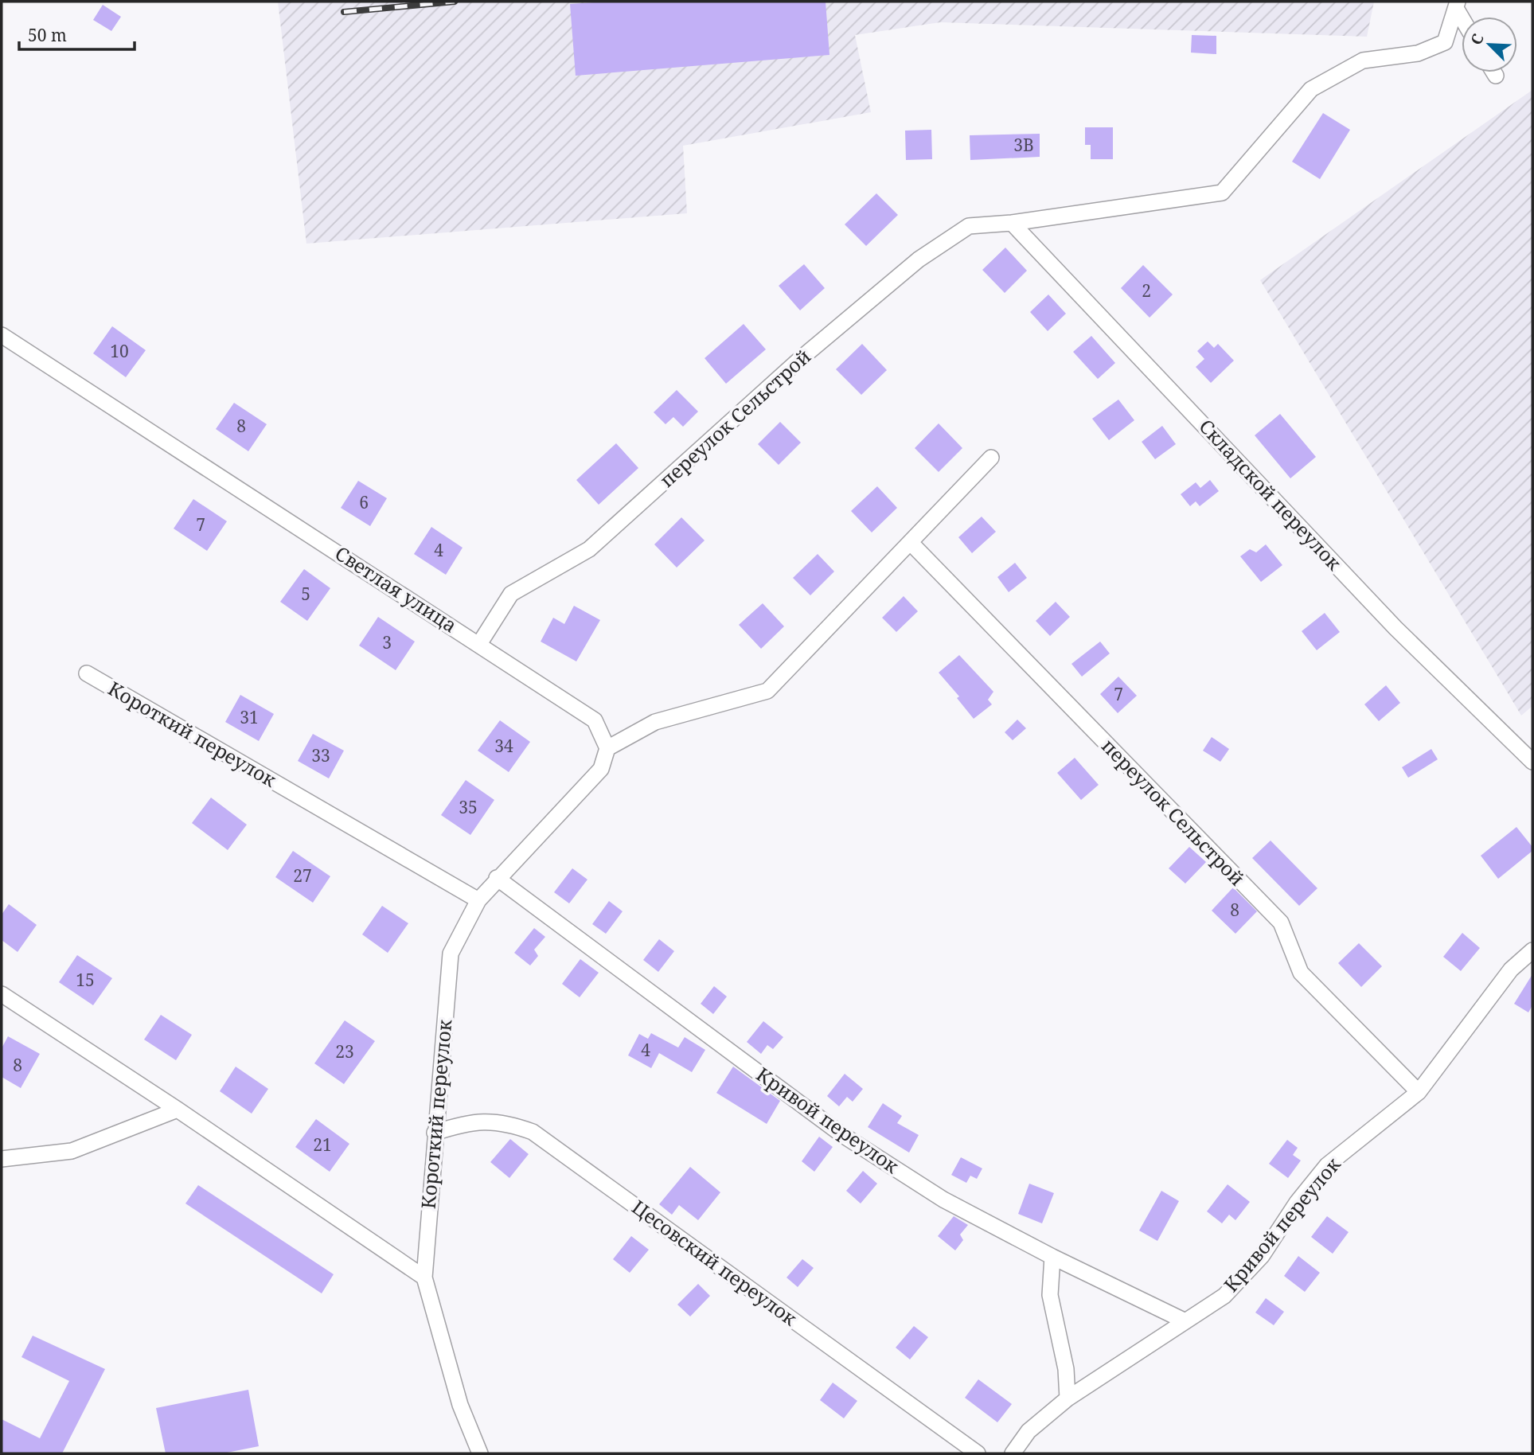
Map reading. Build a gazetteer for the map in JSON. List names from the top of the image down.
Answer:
{
  "streets": {
    "street": [
      "переулок Сельстрой",
      "Складской переулок",
      "Светлая улица",
      "Короткий переулок",
      "Кривой переулок",
      "Цесовский переулок"
    ]
  },
  "crossings": [
    ["переулок Сельстрой", "Складской переулок"],
    ["переулок Сельстрой", "Светлая улица"],
    ["переулок Сельстрой", "Кривой переулок"],
    ["Короткий переулок", "Цесовский переулок"]
  ],
  "house_numbers": [
    "3В",
    "2",
    "10",
    "8",
    "6",
    "7",
    "4",
    "5",
    "3",
    "7",
    "31",
    "34",
    "33",
    "35",
    "27",
    "8",
    "15",
    "4",
    "23",
    "8",
    "21"
  ],
  "scale_bar": "50 m",
  "north": "top left"
}
